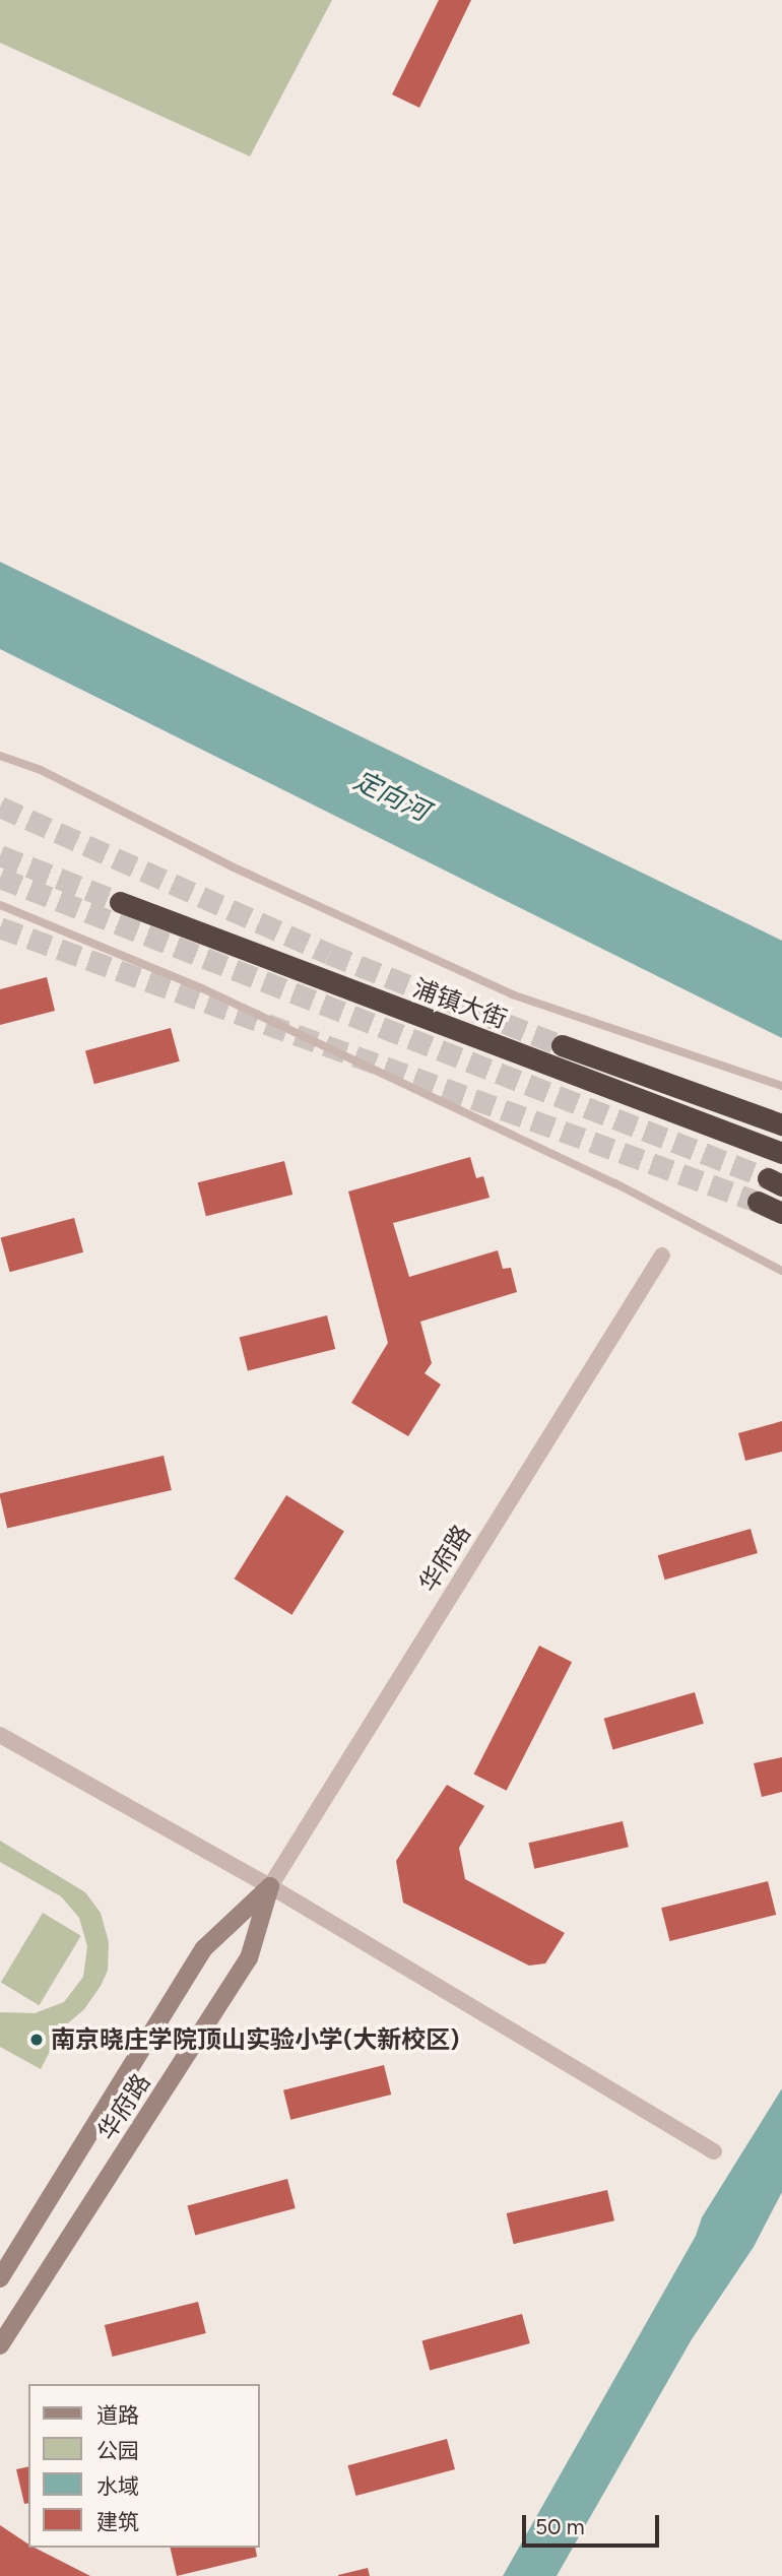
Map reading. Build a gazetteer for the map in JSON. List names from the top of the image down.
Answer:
{
  "streets": {
    "highway": ["浦镇大街"],
    "street": ["华府路"]
  },
  "water": ["定向河"],
  "places": ["南京晓庄学院顶山实验小学(大新校区)"],
  "legend": [
    "道路",
    "公园",
    "水域",
    "建筑"
  ],
  "scale_bar": "50 m"
}
